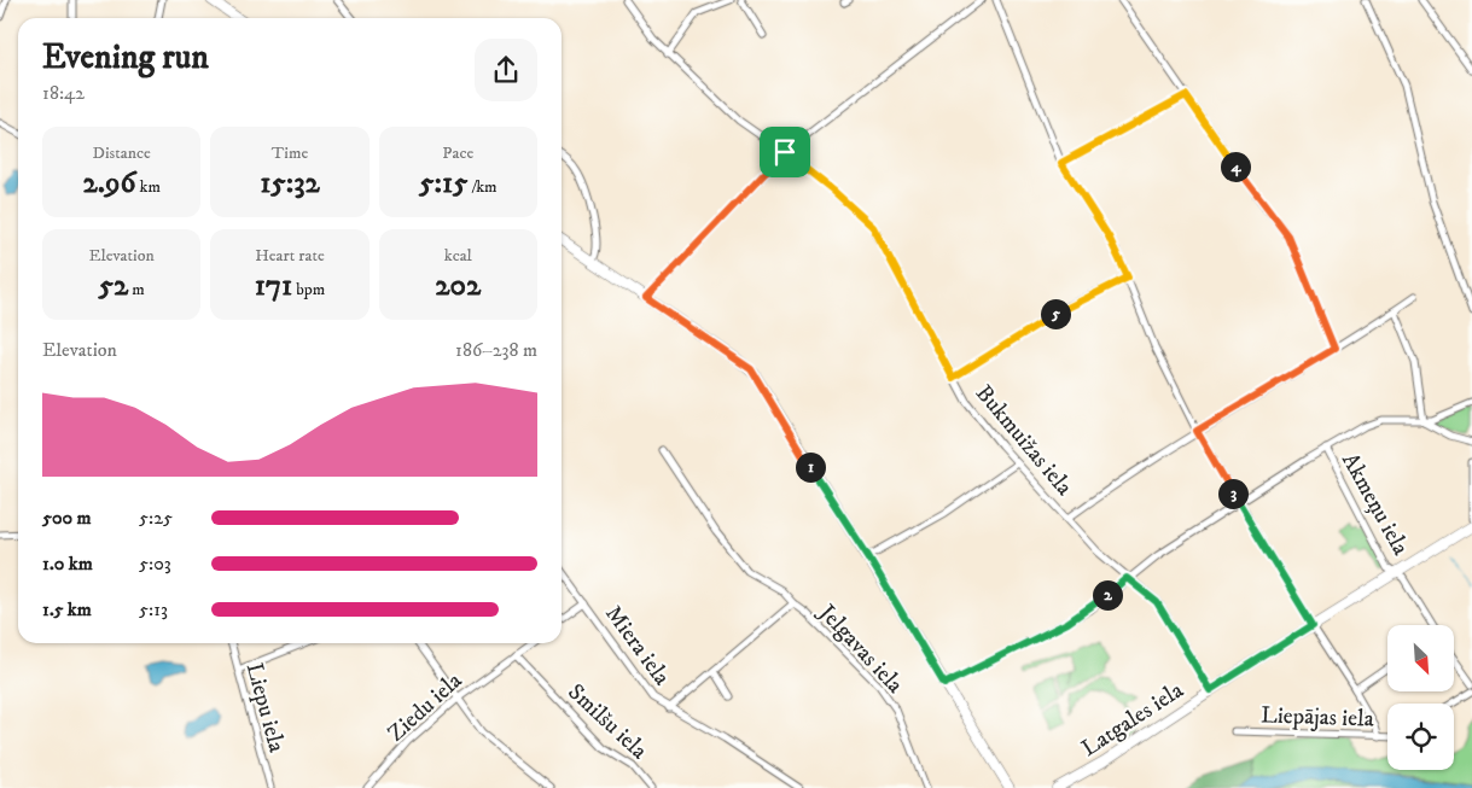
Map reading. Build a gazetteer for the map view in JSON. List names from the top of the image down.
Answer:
{
  "streets": {
    "main road": ["Latgales iela"],
    "street": [
      "Bukmuižas iela",
      "Akmeņu iela",
      "Miera iela",
      "Jelgavas iela",
      "Ziedu iela",
      "Liepu iela",
      "Liepājas iela",
      "Smilšu iela"
    ]
  },
  "crossings": [
    ["Bukmuižas iela", "Latgales iela"],
    ["Akmeņu iela", "Latgales iela"],
    ["Miera iela", "Jelgavas iela"],
    ["Ziedu iela", "Smilšu iela"]
  ],
  "north": "bottom right",
  "page": {
    "heading": ["Evening run", "18:42"],
    "stats": [
      ["Distance", "2.96 km"],
      ["Time", "15:32"],
      ["Pace", "5:15 /km"],
      ["Elevation", "52 m"],
      ["Heart rate", "171 bpm"],
      ["kcal", "202"]
    ],
    "pins": [
      "4",
      "5",
      "1",
      "3",
      "2"
    ],
    "chart": ["Elevation", "186–238 m"],
    "list": [
      {
        "name": "500 m",
        "note": "5:25"
      },
      {
        "name": "1.0 km",
        "note": "5:03"
      },
      {
        "name": "1.5 km",
        "note": "5:13"
      }
    ]
  }
}
